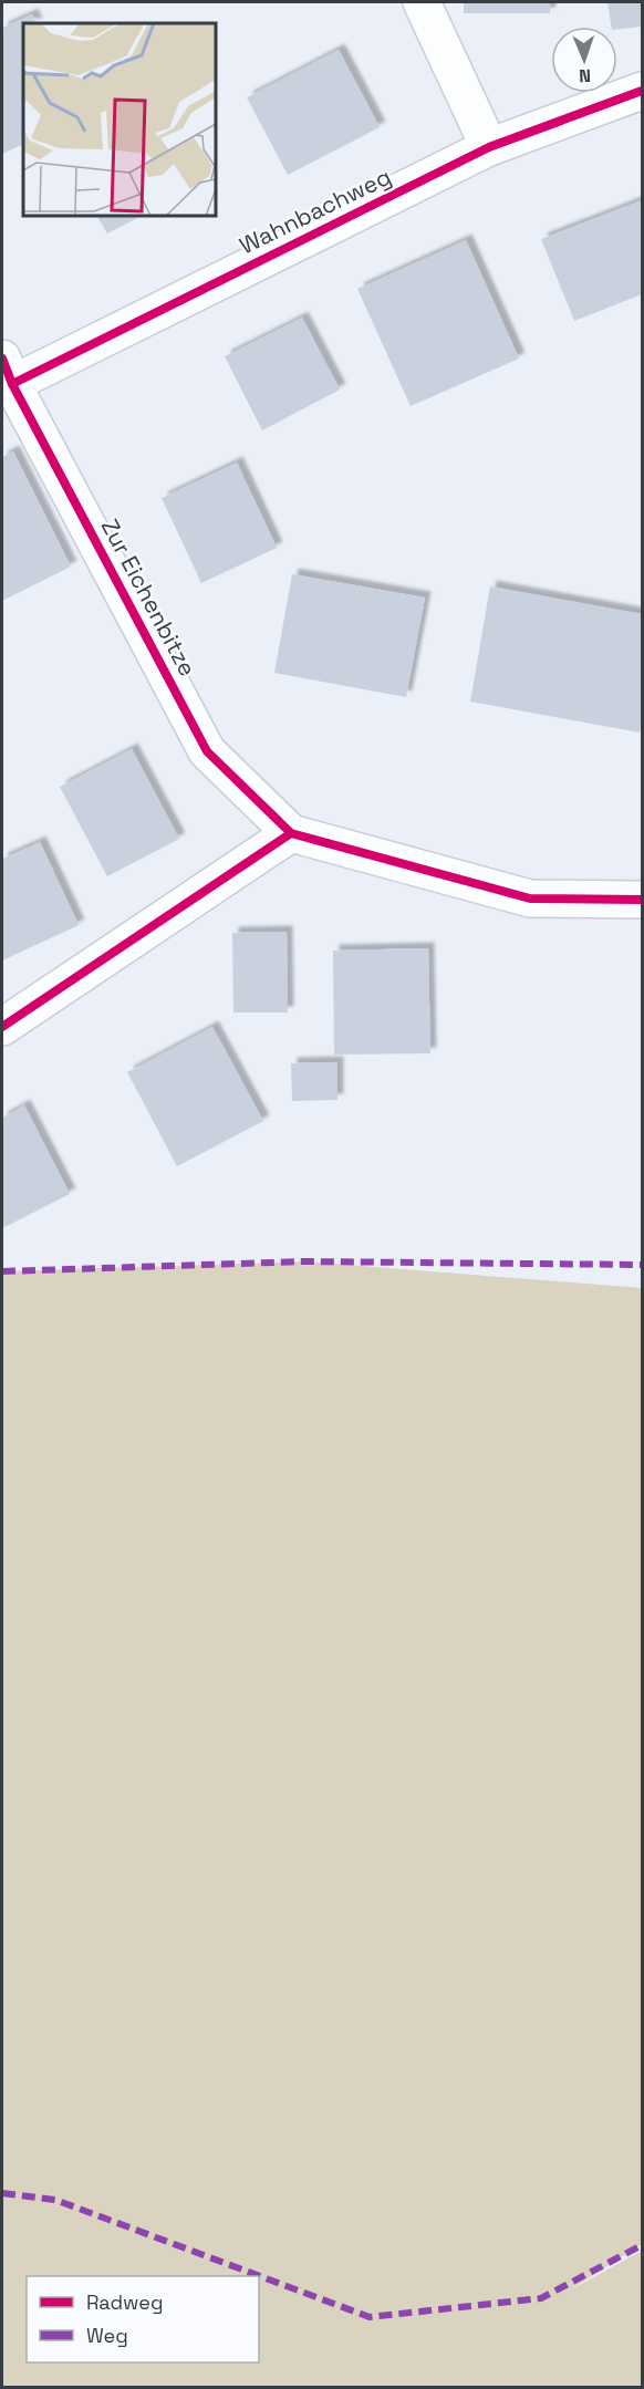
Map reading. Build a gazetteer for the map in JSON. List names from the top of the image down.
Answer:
{
  "streets": {
    "street": ["Wahnbachweg", "Zur Eichenbitze"]
  },
  "crossings": [
    ["Wahnbachweg", "Zur Eichenbitze"]
  ],
  "legend": ["Radweg", "Weg"],
  "north": "bottom"
}
